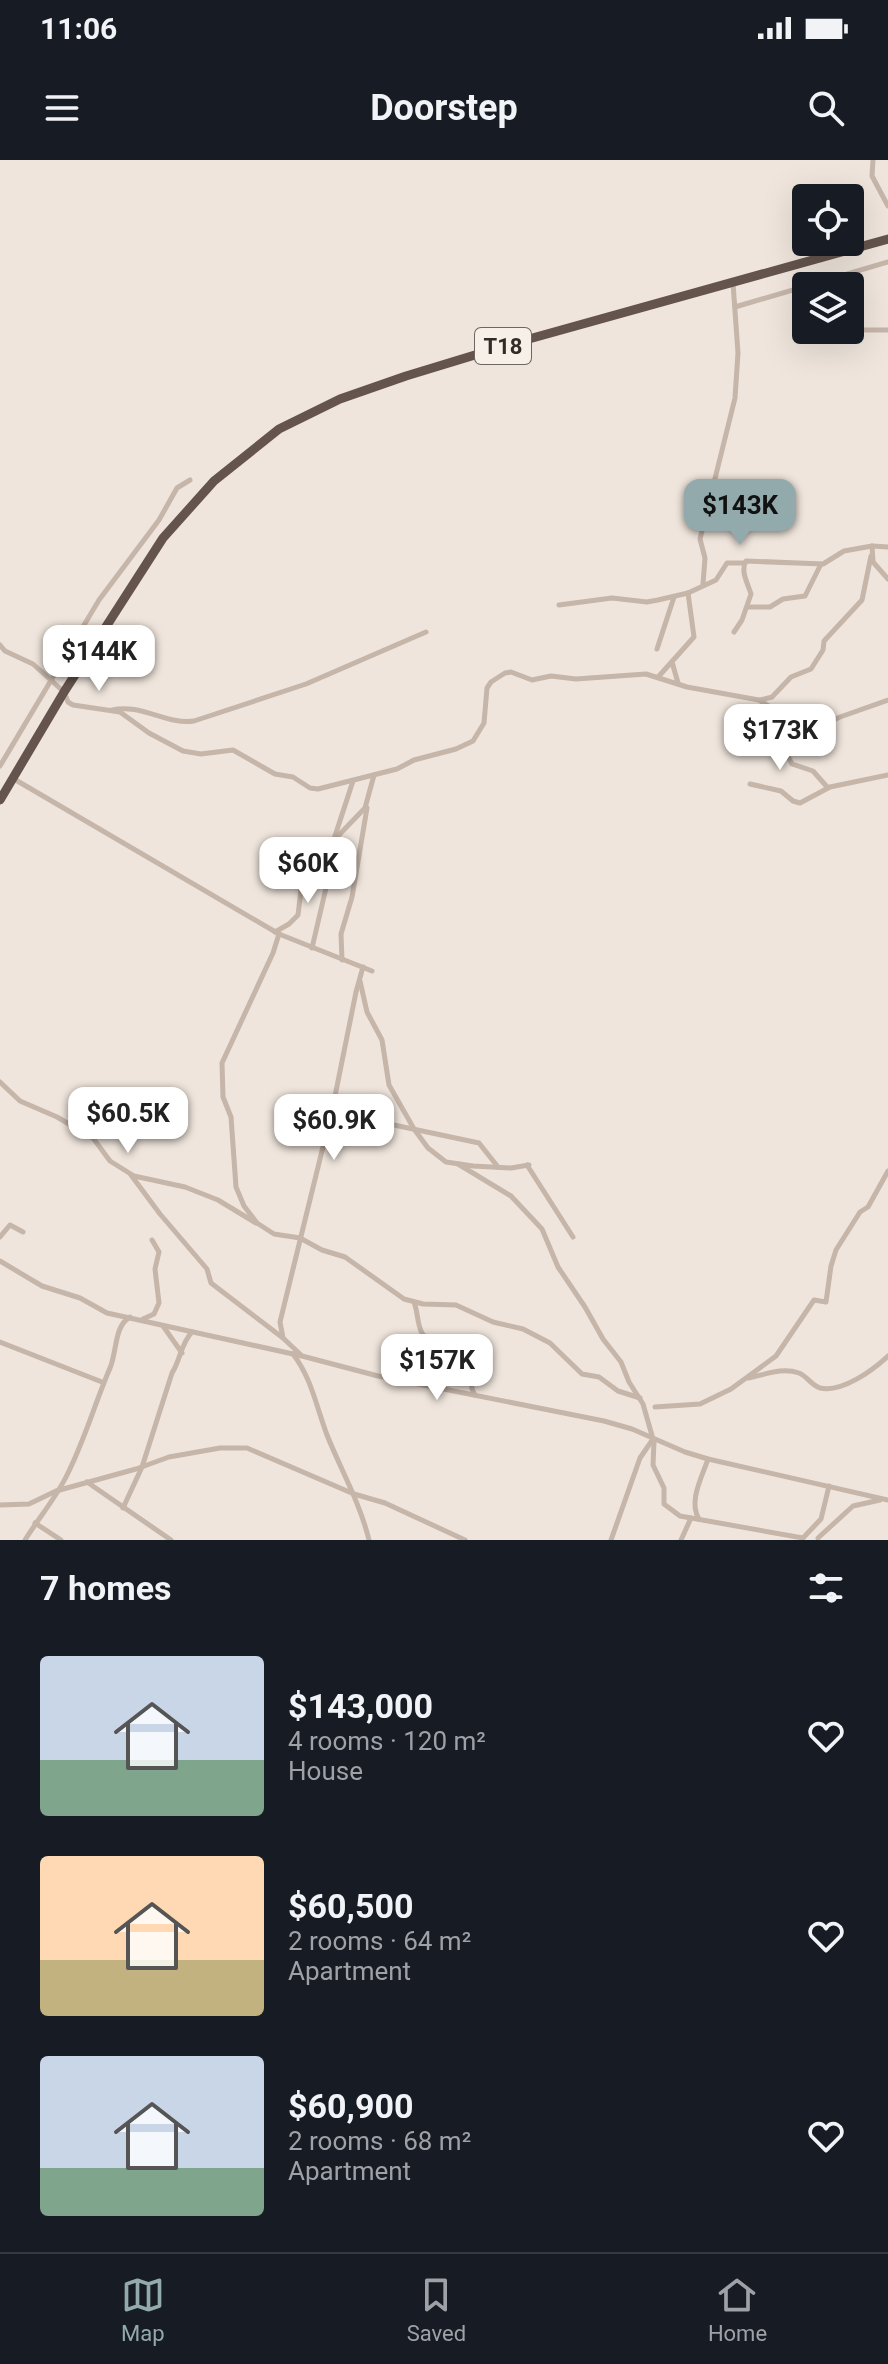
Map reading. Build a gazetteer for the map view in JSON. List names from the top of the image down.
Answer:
{
  "streets": {
    "highway": ["T18"]
  },
  "page": {
    "status": "11:06",
    "header": "Doorstep",
    "price": [
      "$143K",
      "$144K",
      "$173K",
      "$60K",
      "$60.5K",
      "$60.9K",
      "$157K"
    ],
    "heading": "7 homes",
    "list": [
      {
        "name": "$143,000",
        "note": "4 rooms · 120 m² · House"
      },
      {
        "name": "$60,500",
        "note": "2 rooms · 64 m² · Apartment"
      },
      {
        "name": "$60,900",
        "note": "2 rooms · 68 m² · Apartment"
      }
    ],
    "tabs": ["Map", "Saved", "Home"]
  }
}
